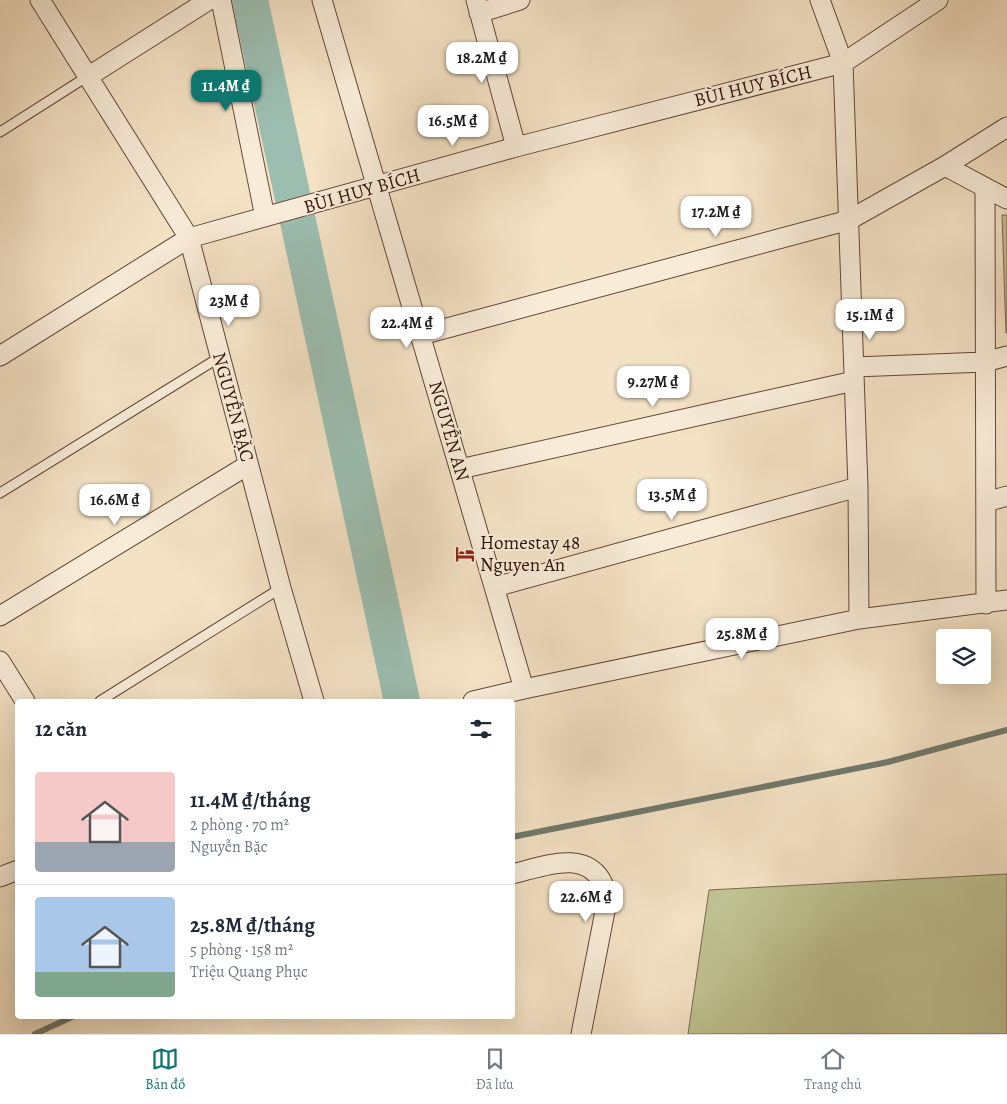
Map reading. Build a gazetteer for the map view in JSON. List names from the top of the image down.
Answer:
{
  "streets": {
    "street": ["BÙI HUY BÍCH", "NGUYỄN BẶC", "NGUYỄN AN"]
  },
  "crossings": [
    ["BÙI HUY BÍCH", "NGUYỄN BẶC"],
    ["BÙI HUY BÍCH", "NGUYỄN AN"]
  ],
  "places": {
    "hotel": ["Homestay 48 Nguyen An"]
  },
  "page": {
    "price": [
      "18.2M ₫",
      "11.4M ₫",
      "16.5M ₫",
      "17.2M ₫",
      "23M ₫",
      "15.1M ₫",
      "22.4M ₫",
      "9.27M ₫",
      "13.5M ₫",
      "16.6M ₫",
      "25.8M ₫",
      "22.6M ₫"
    ],
    "heading": "12 căn",
    "list": [
      {
        "name": "11.4M ₫/tháng",
        "note": "2 phòng · 70 m² · Nguyễn Bặc"
      },
      {
        "name": "25.8M ₫/tháng",
        "note": "5 phòng · 158 m² · Triệu Quang Phục"
      }
    ],
    "tabs": ["Bản đồ", "Đã lưu", "Trang chủ"]
  }
}
